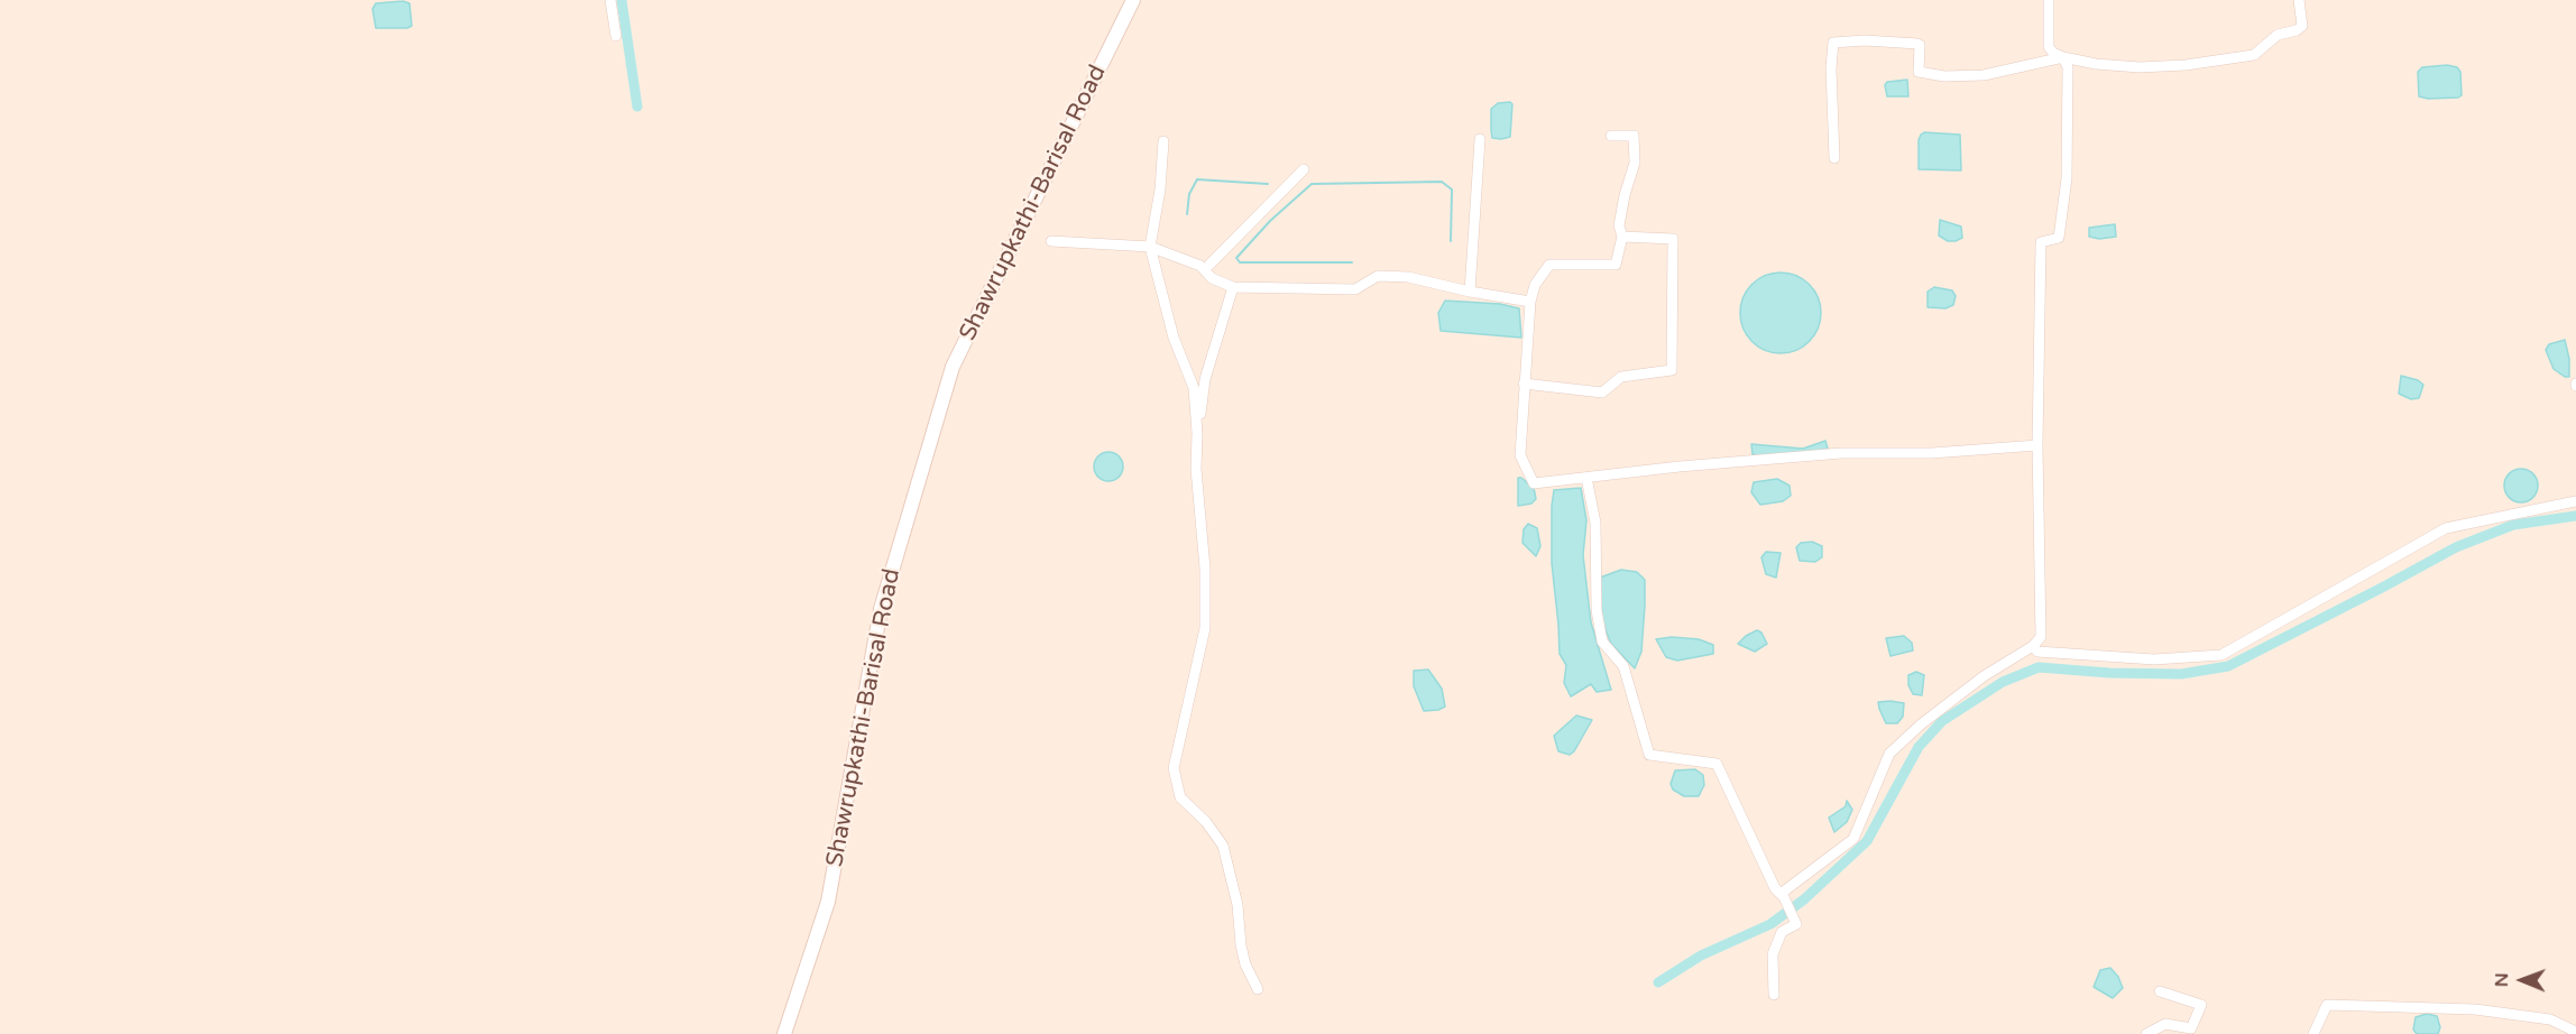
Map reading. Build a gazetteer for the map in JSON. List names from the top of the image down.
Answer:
{
  "streets": {
    "main road": ["Shawrupkathi-Barisal Road"]
  },
  "north": "left"
}
